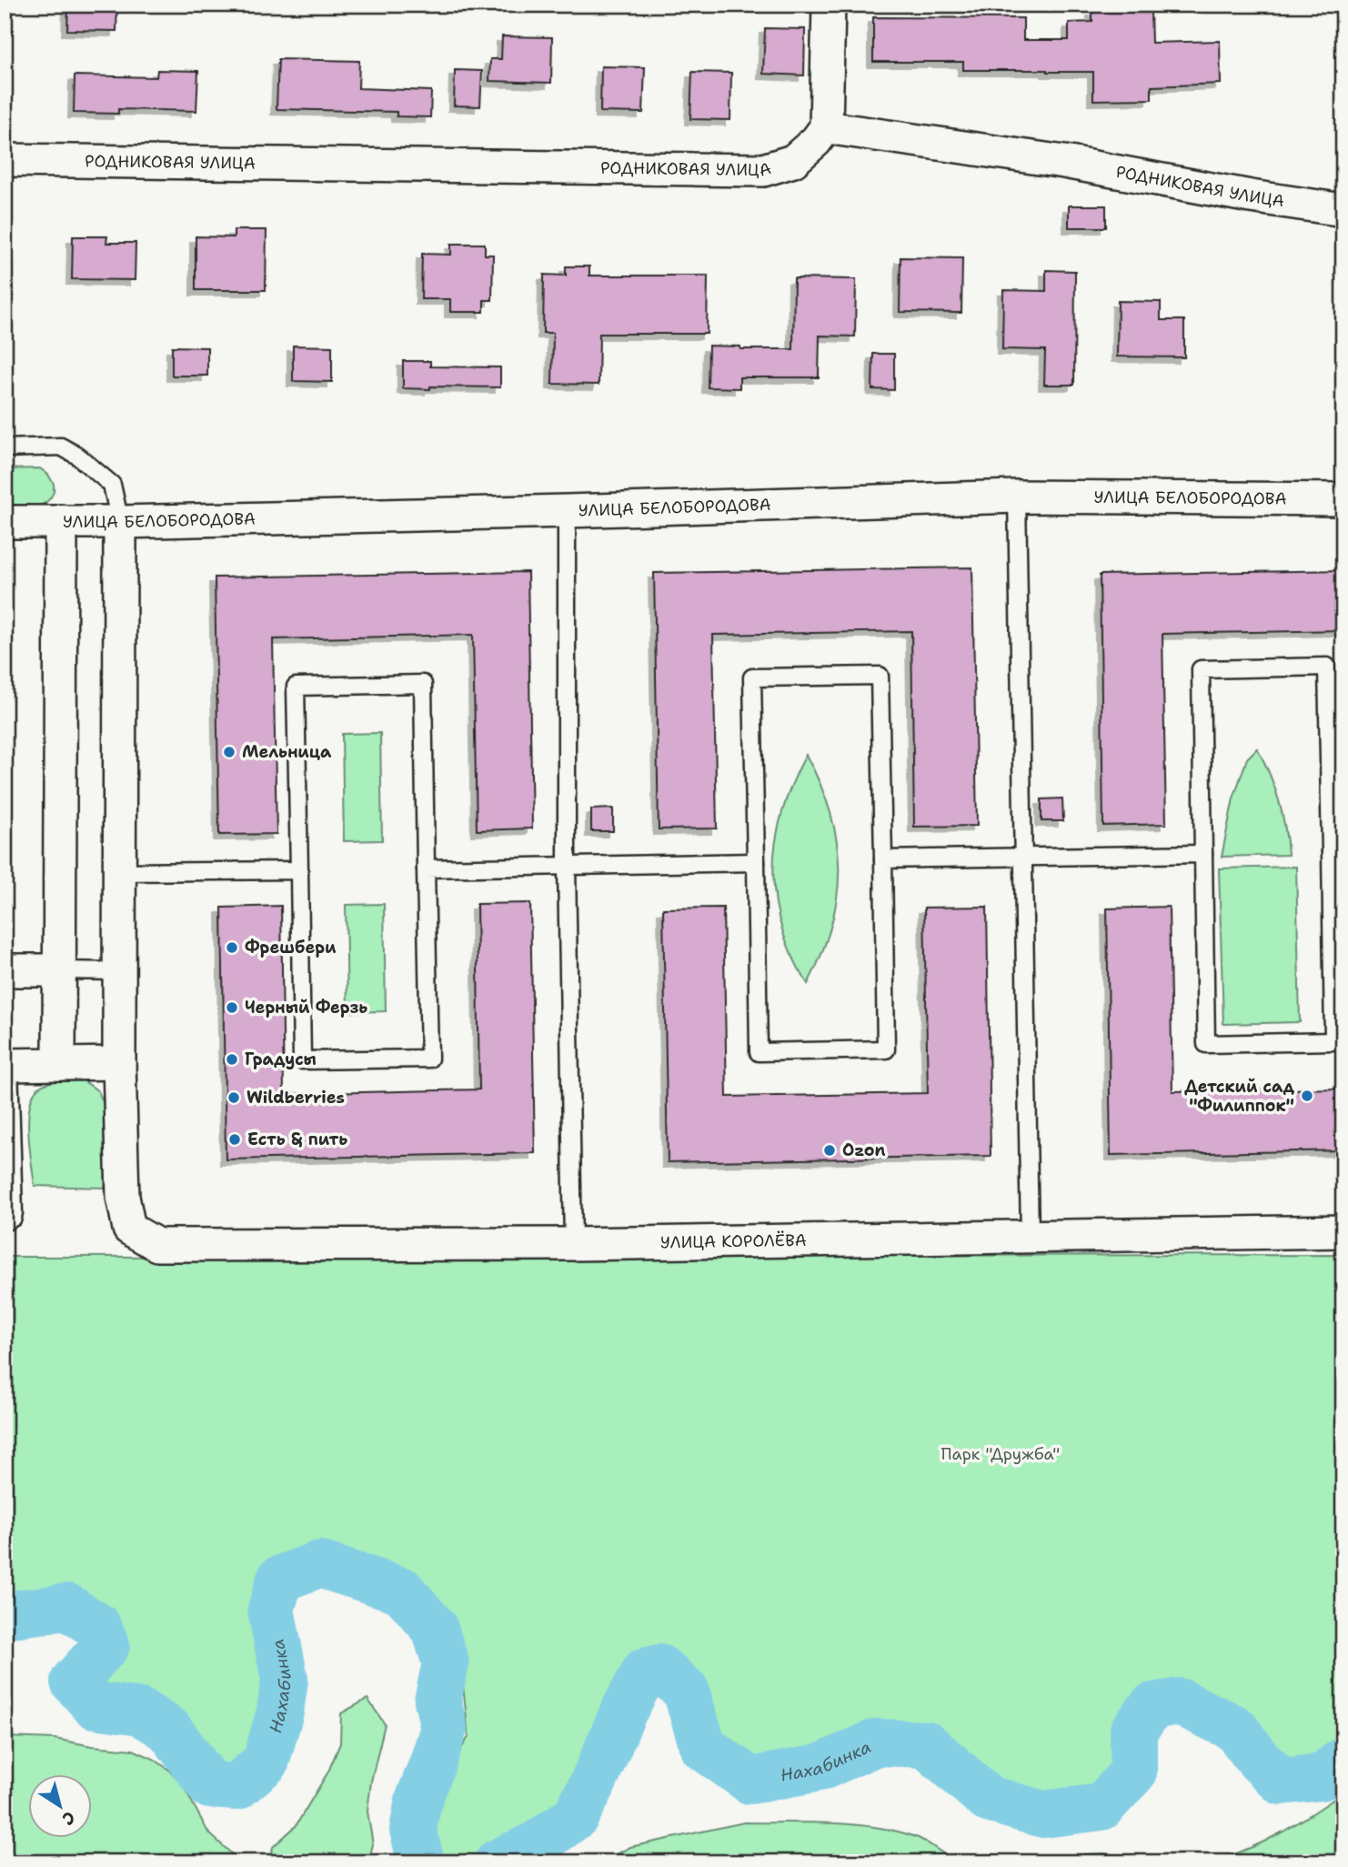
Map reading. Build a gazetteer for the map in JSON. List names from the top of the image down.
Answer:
{
  "streets": {
    "street": ["РОДНИКОВАЯ УЛИЦА", "УЛИЦА БЕЛОБОРОДОВА", "УЛИЦА КОРОЛЁВА"]
  },
  "water": ["Нахабинка"],
  "parks": ["Парк \"Дружба\""],
  "places": [
    "Мельница",
    "Фрешбери",
    "Черный Ферзь",
    "Градусы",
    "Детский сад \"Филиппок\"",
    "Wildberries",
    "Есть & пить",
    "Ozon"
  ],
  "north": "bottom right"
}
